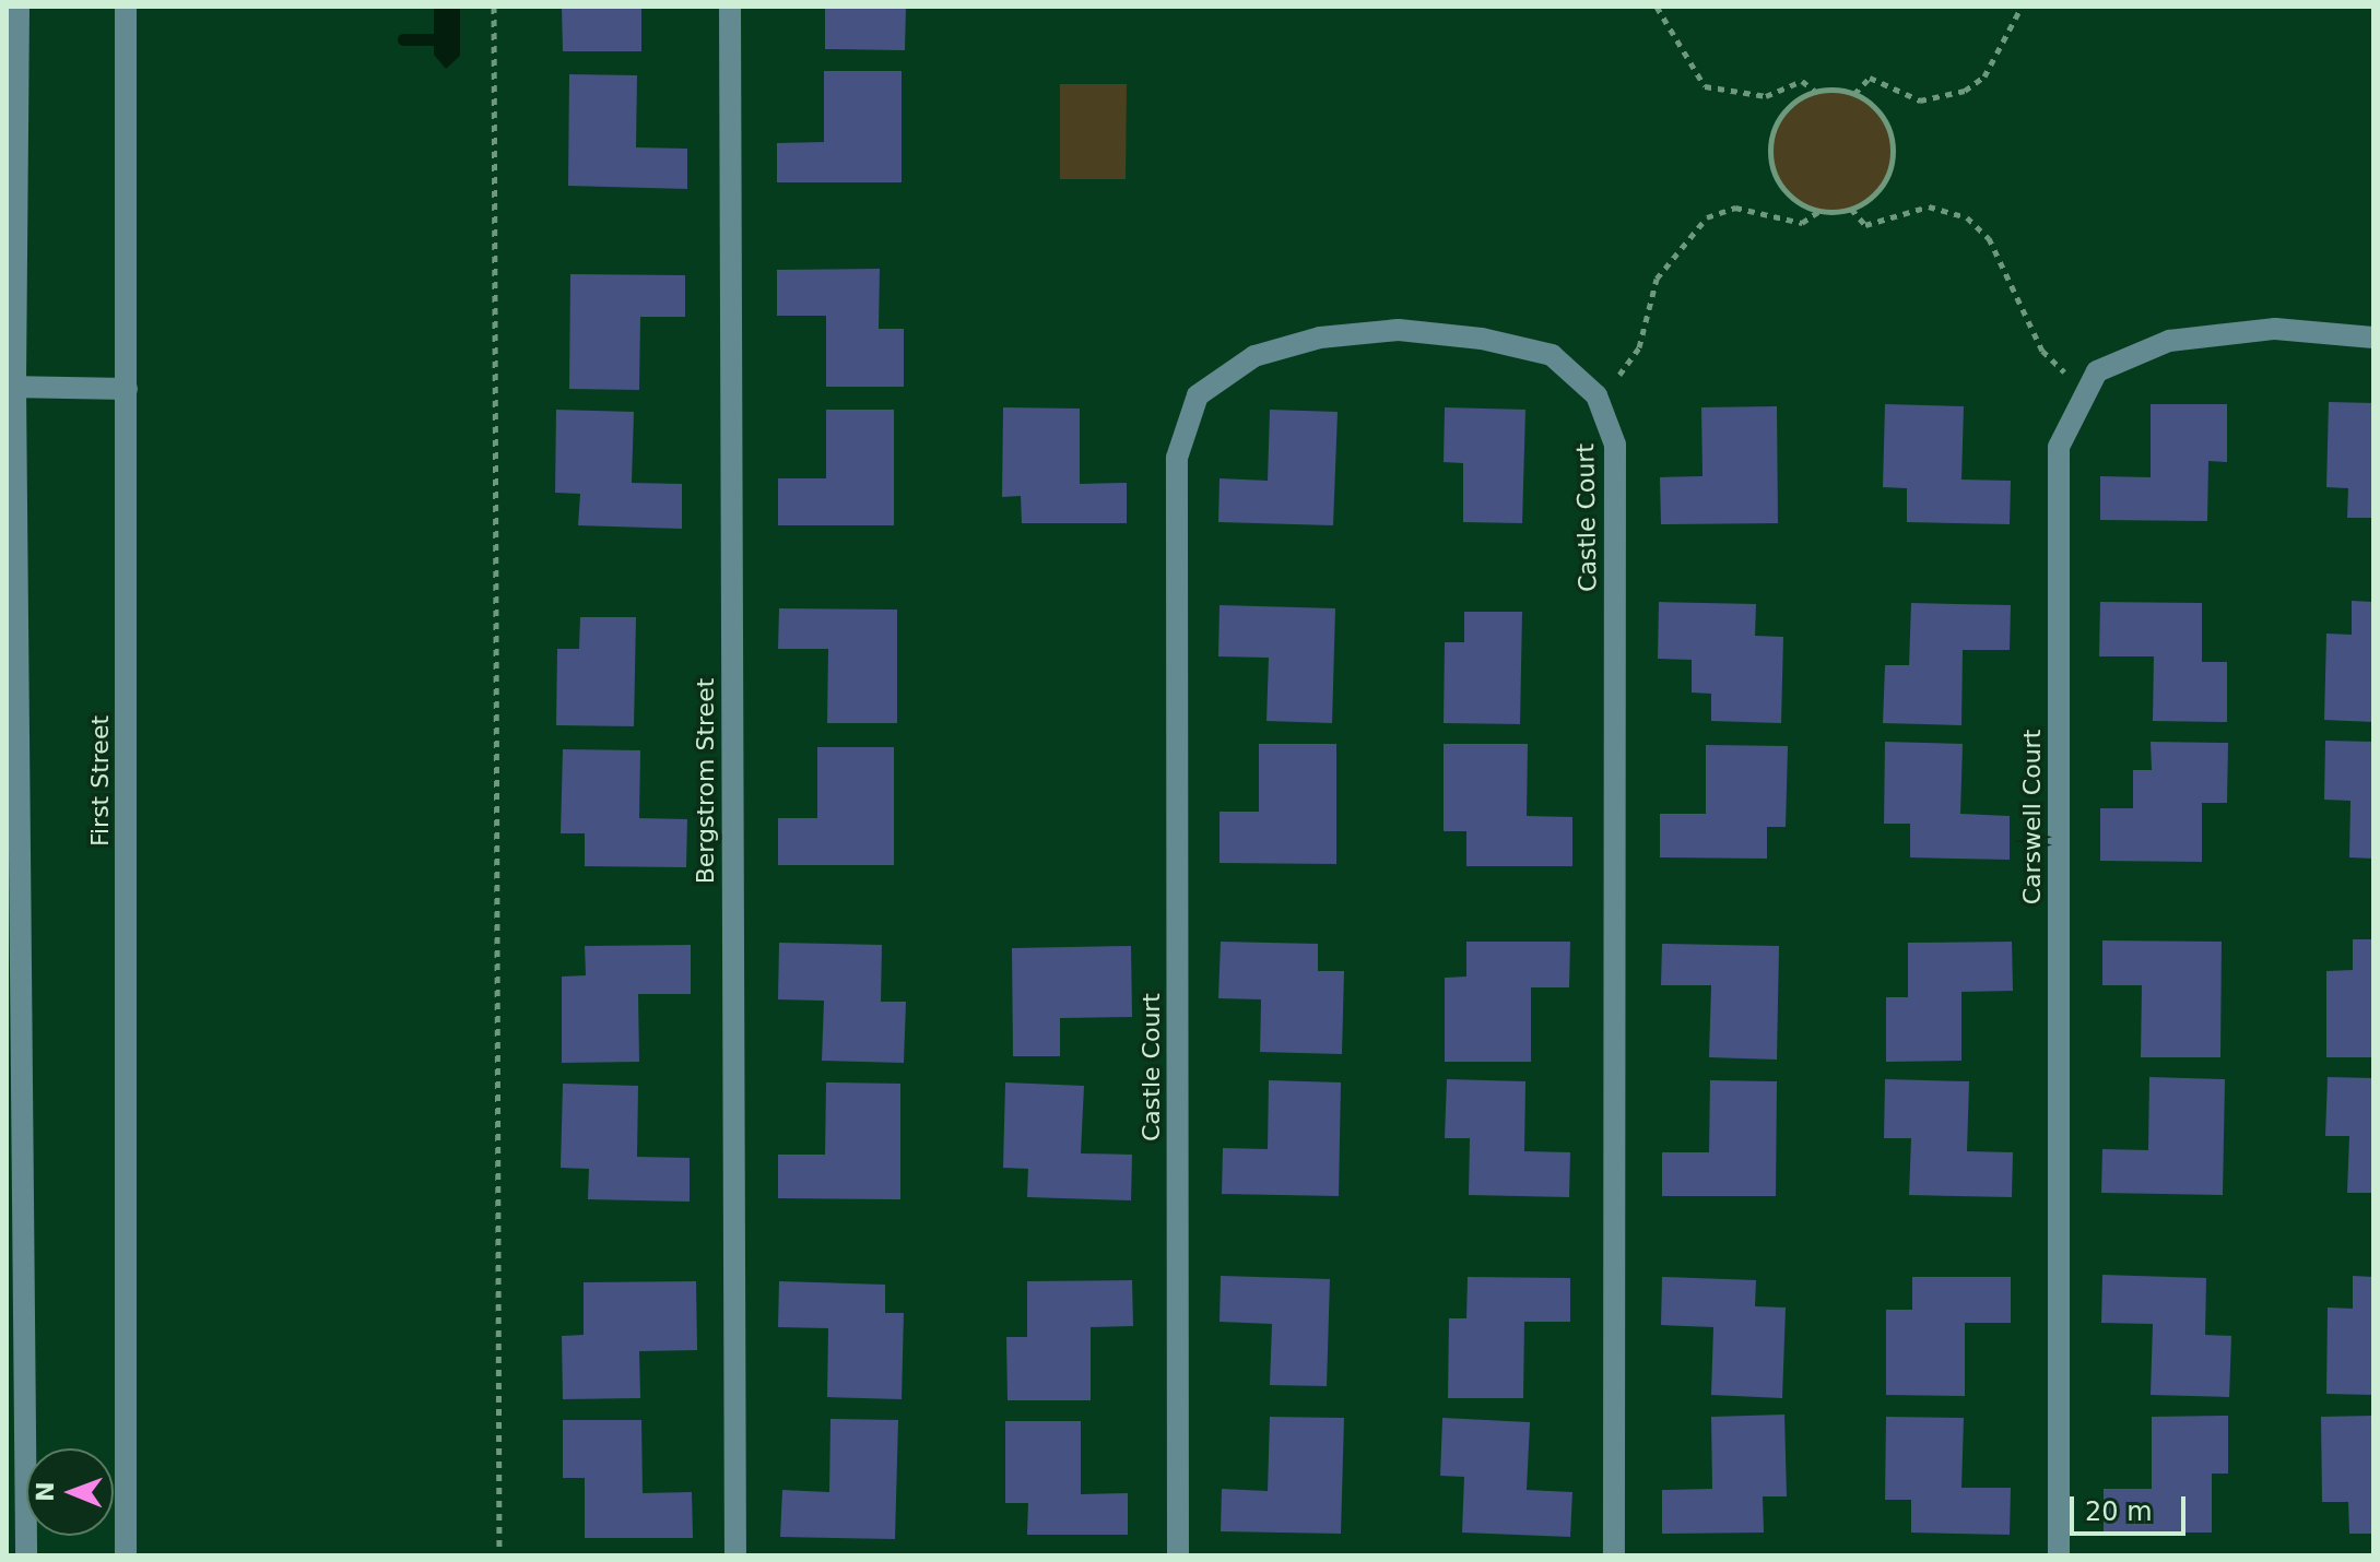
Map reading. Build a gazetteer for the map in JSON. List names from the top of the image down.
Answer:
{
  "streets": {
    "street": [
      "Castle Court",
      "First Street",
      "Bergstrom Street",
      "Carswell Court"
    ]
  },
  "scale_bar": "20 m",
  "north": "left"
}
